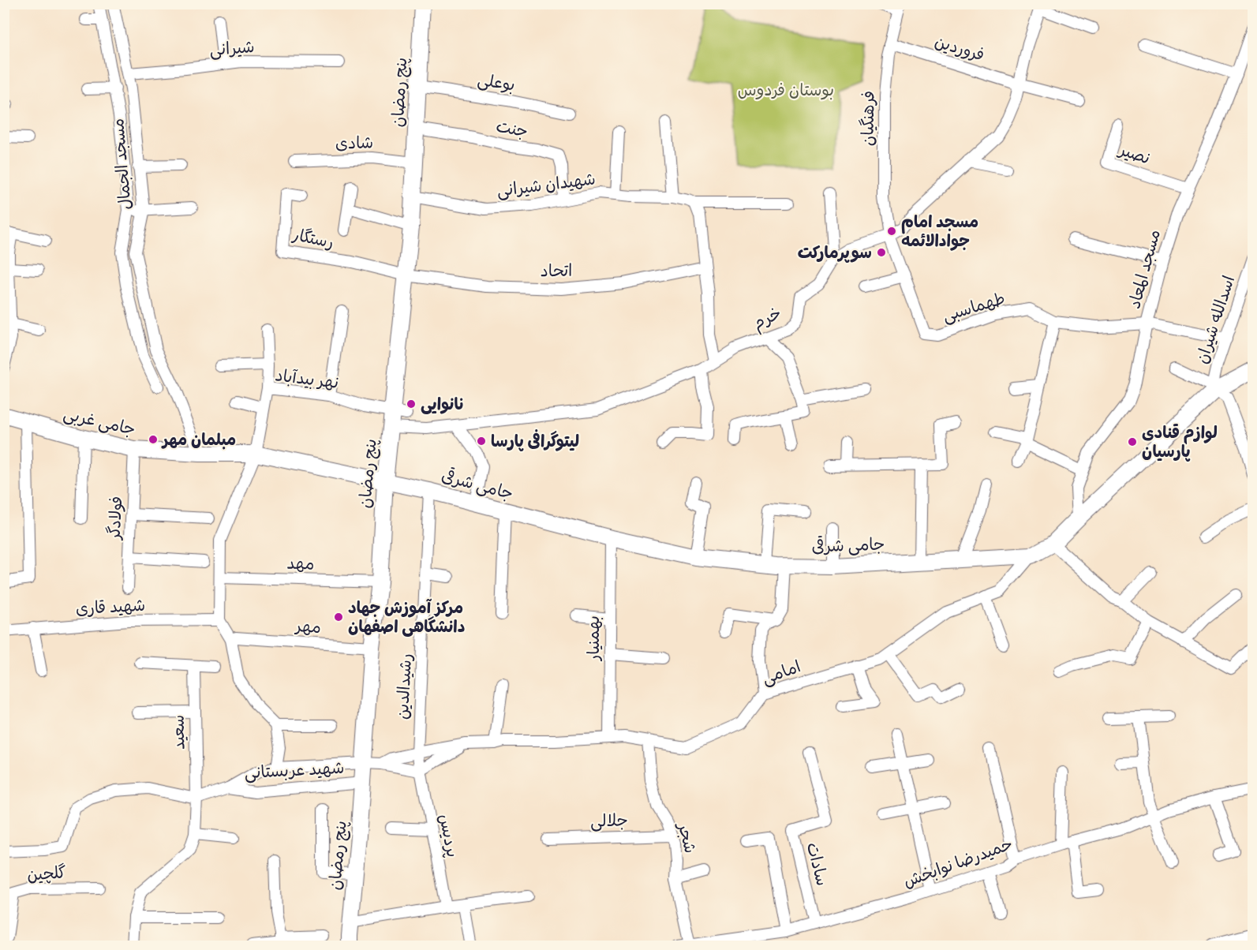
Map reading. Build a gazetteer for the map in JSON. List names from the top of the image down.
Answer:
{
  "streets": {
    "street": [
      "شیرانی",
      "فروردین",
      "بوعلی",
      "پنج رمضان",
      "فرهنگیان",
      "جنت",
      "شادی",
      "نصیر",
      "مسجد الجمال",
      "شهیدان شیرانی",
      "رستگار",
      "مسجد المعاد",
      "اتحاد",
      "طهماسبی",
      "خرم",
      "اسدالله شیران",
      "نهر بیدآباد",
      "جامی غربی",
      "جامی شرقی",
      "فولادگر",
      "مهد",
      "شهید قاری",
      "مهر",
      "بهمنیار",
      "امامی",
      "رشیدالدین",
      "سعید",
      "شهید عربستانی",
      "جلالی",
      "پردیس",
      "شجر",
      "حمیدرضا نوابخش",
      "سادات",
      "گلچین"
    ]
  },
  "crossings": [
    ["شیرانی", "مسجد الجمال"],
    ["فروردین", "فرهنگیان"],
    ["فروردین", "خرم"],
    ["بوعلی", "پنج رمضان"],
    ["پنج رمضان", "جنت"],
    ["پنج رمضان", "شادی"],
    ["پنج رمضان", "شهیدان شیرانی"],
    ["پنج رمضان", "رستگار"],
    ["پنج رمضان", "اتحاد"],
    ["پنج رمضان", "خرم"],
    ["پنج رمضان", "نهر بیدآباد"],
    ["پنج رمضان", "جامی غربی"],
    ["پنج رمضان", "جامی شرقی"],
    ["پنج رمضان", "مهد"],
    ["پنج رمضان", "مهر"],
    ["پنج رمضان", "امامی"],
    ["پنج رمضان", "شهید عربستانی"],
    ["فرهنگیان", "طهماسبی"],
    ["فرهنگیان", "خرم"],
    ["جنت", "شهیدان شیرانی"],
    ["نصیر", "مسجد المعاد"],
    ["مسجد الجمال", "جامی غربی"],
    ["رستگار", "اتحاد"],
    ["مسجد المعاد", "طهماسبی"],
    ["مسجد المعاد", "جامی شرقی"],
    ["طهماسبی", "خرم"],
    ["طهماسبی", "اسدالله شیران"],
    ["خرم", "نهر بیدآباد"],
    ["اسدالله شیران", "جامی شرقی"],
    ["نهر بیدآباد", "جامی غربی"],
    ["نهر بیدآباد", "مهد"],
    ["نهر بیدآباد", "شهید قاری"],
    ["جامی غربی", "جامی شرقی"],
    ["جامی غربی", "فولادگر"],
    ["جامی شرقی", "بهمنیار"],
    ["جامی شرقی", "امامی"],
    ["جامی شرقی", "رشیدالدین"],
    ["بهمنیار", "امامی"],
    ["امامی", "رشیدالدین"],
    ["امامی", "شهید عربستانی"],
    ["امامی", "پردیس"],
    ["امامی", "شجر"],
    ["رشیدالدین", "پردیس"],
    ["سعید", "شهید عربستانی"],
    ["جلالی", "شجر"],
    ["شجر", "حمیدرضا نوابخش"],
    ["حمیدرضا نوابخش", "سادات"]
  ],
  "parks": ["بوستان فردوس"],
  "places": [
    "مسجد امام جوادالائمه",
    "سوپرمارکت",
    "نانوایی",
    "مبلمان مهر",
    "لیتوگرافی پارسا",
    "لوازم قنادی پارسیان",
    "مرکز آموزش جهاد دانشگاهی اصفهان"
  ]
}
